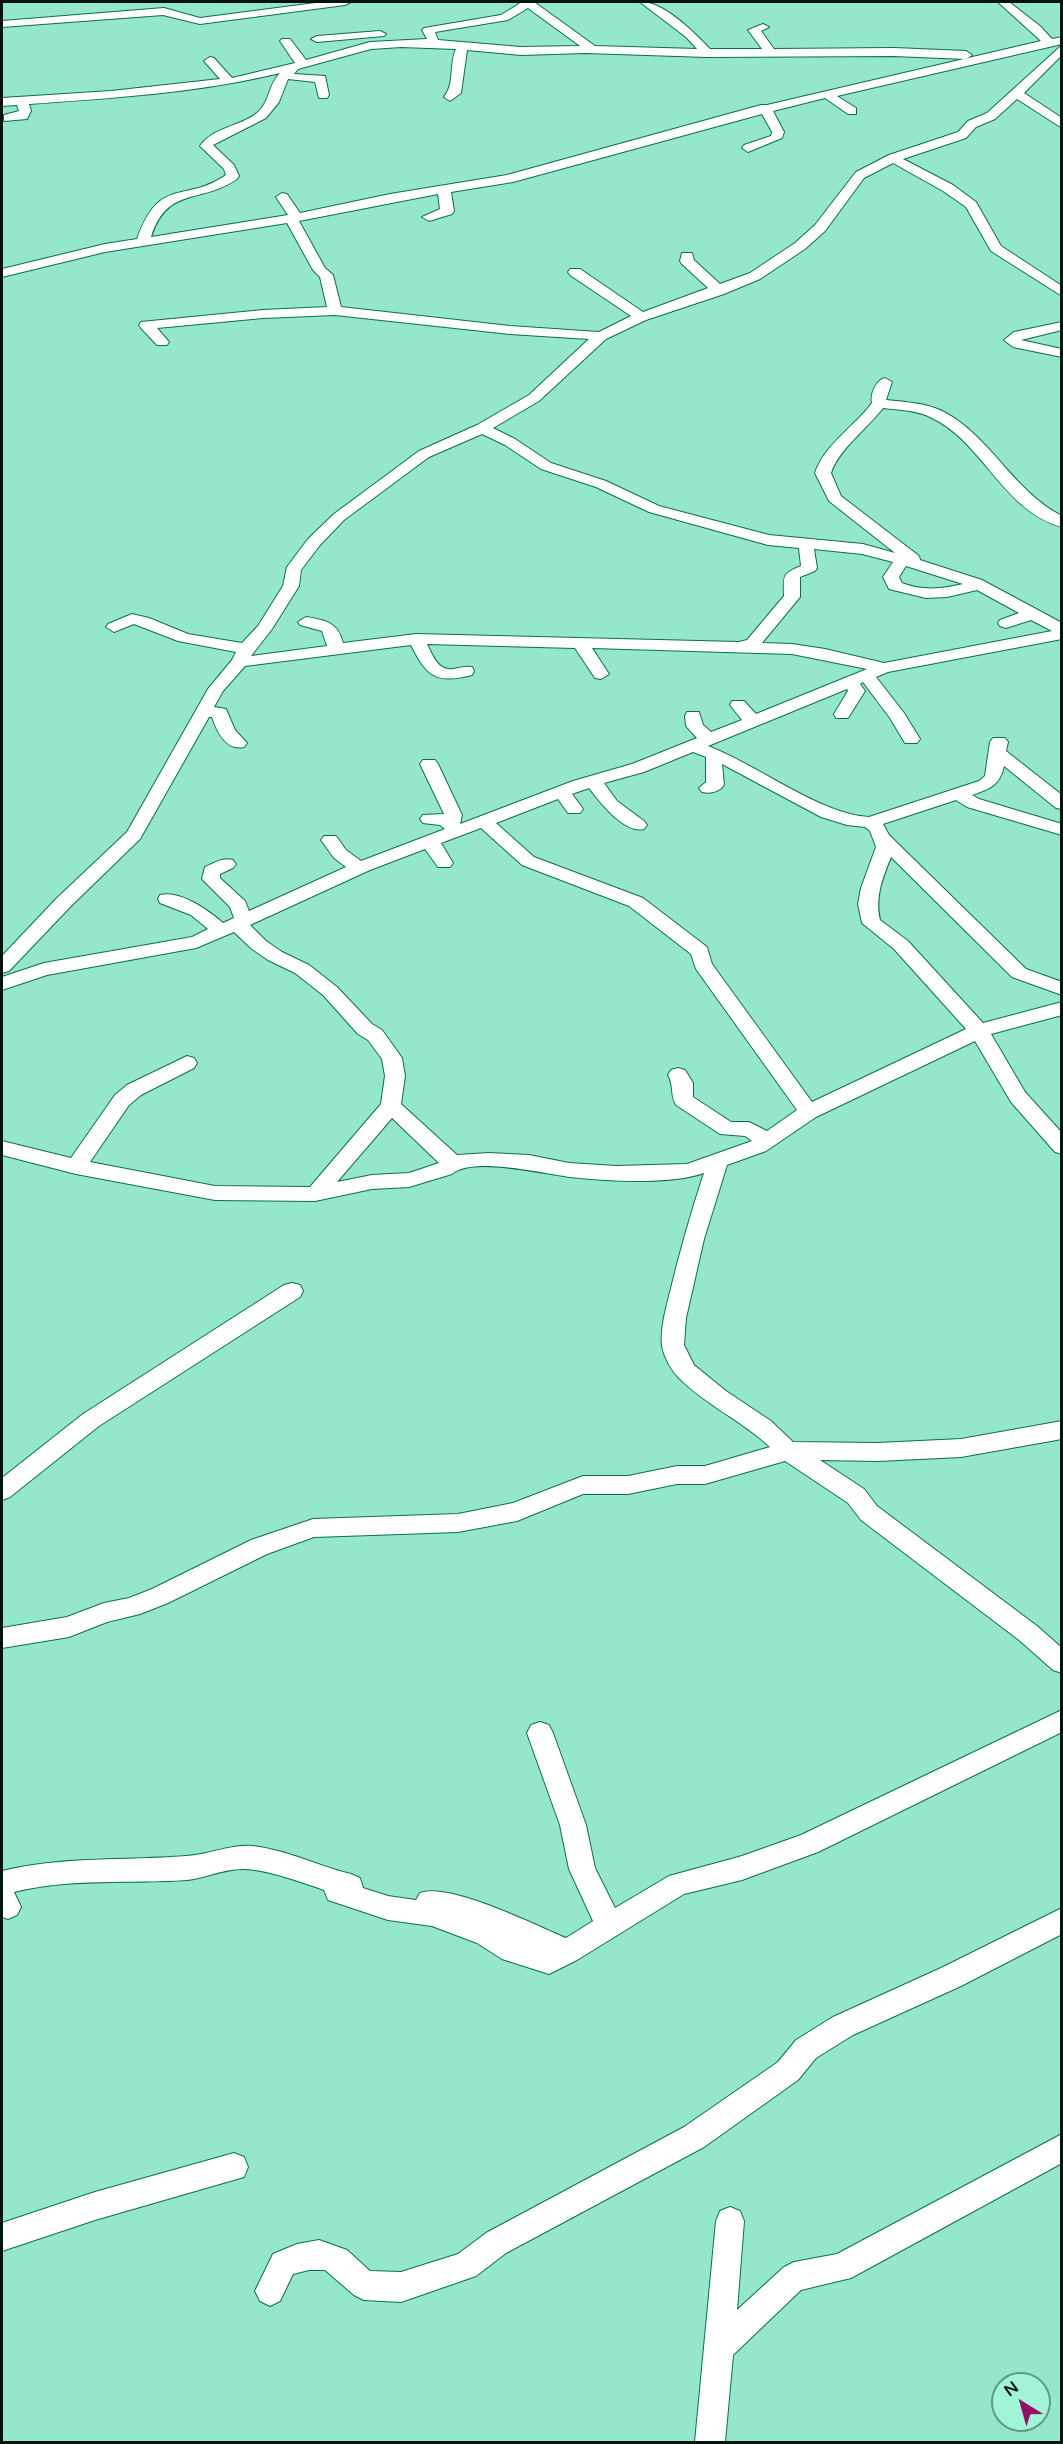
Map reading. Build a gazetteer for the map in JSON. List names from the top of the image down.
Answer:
{
  "north": "top left"
}
